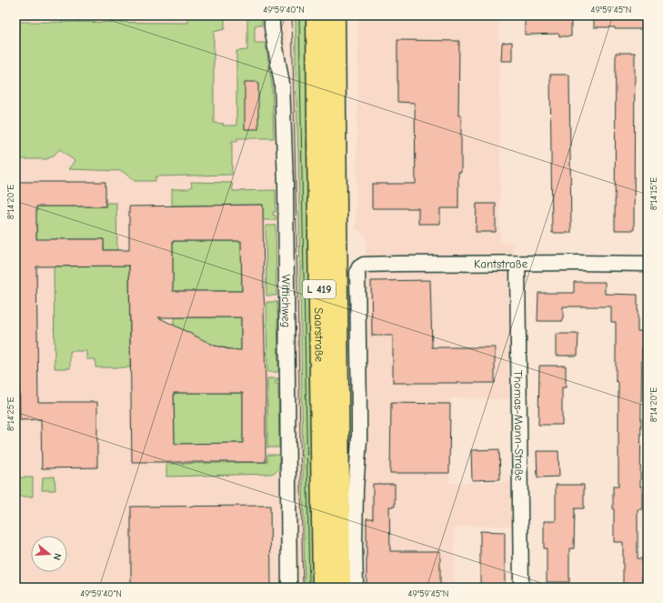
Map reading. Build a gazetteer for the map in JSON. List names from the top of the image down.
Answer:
{
  "streets": {
    "highway": ["L 419", "Saarstraße"],
    "street": ["Kantstraße", "Wittichweg", "Thomas-Mann-Straße"]
  },
  "crossings": [
    ["Kantstraße", "Thomas-Mann-Straße"]
  ],
  "north": "right",
  "coordinates": [
    "49°59'40\"N",
    "49°59'45\"N",
    "8°14'15\"E",
    "8°14'20\"E",
    "8°14'25\"E"
  ]
}
